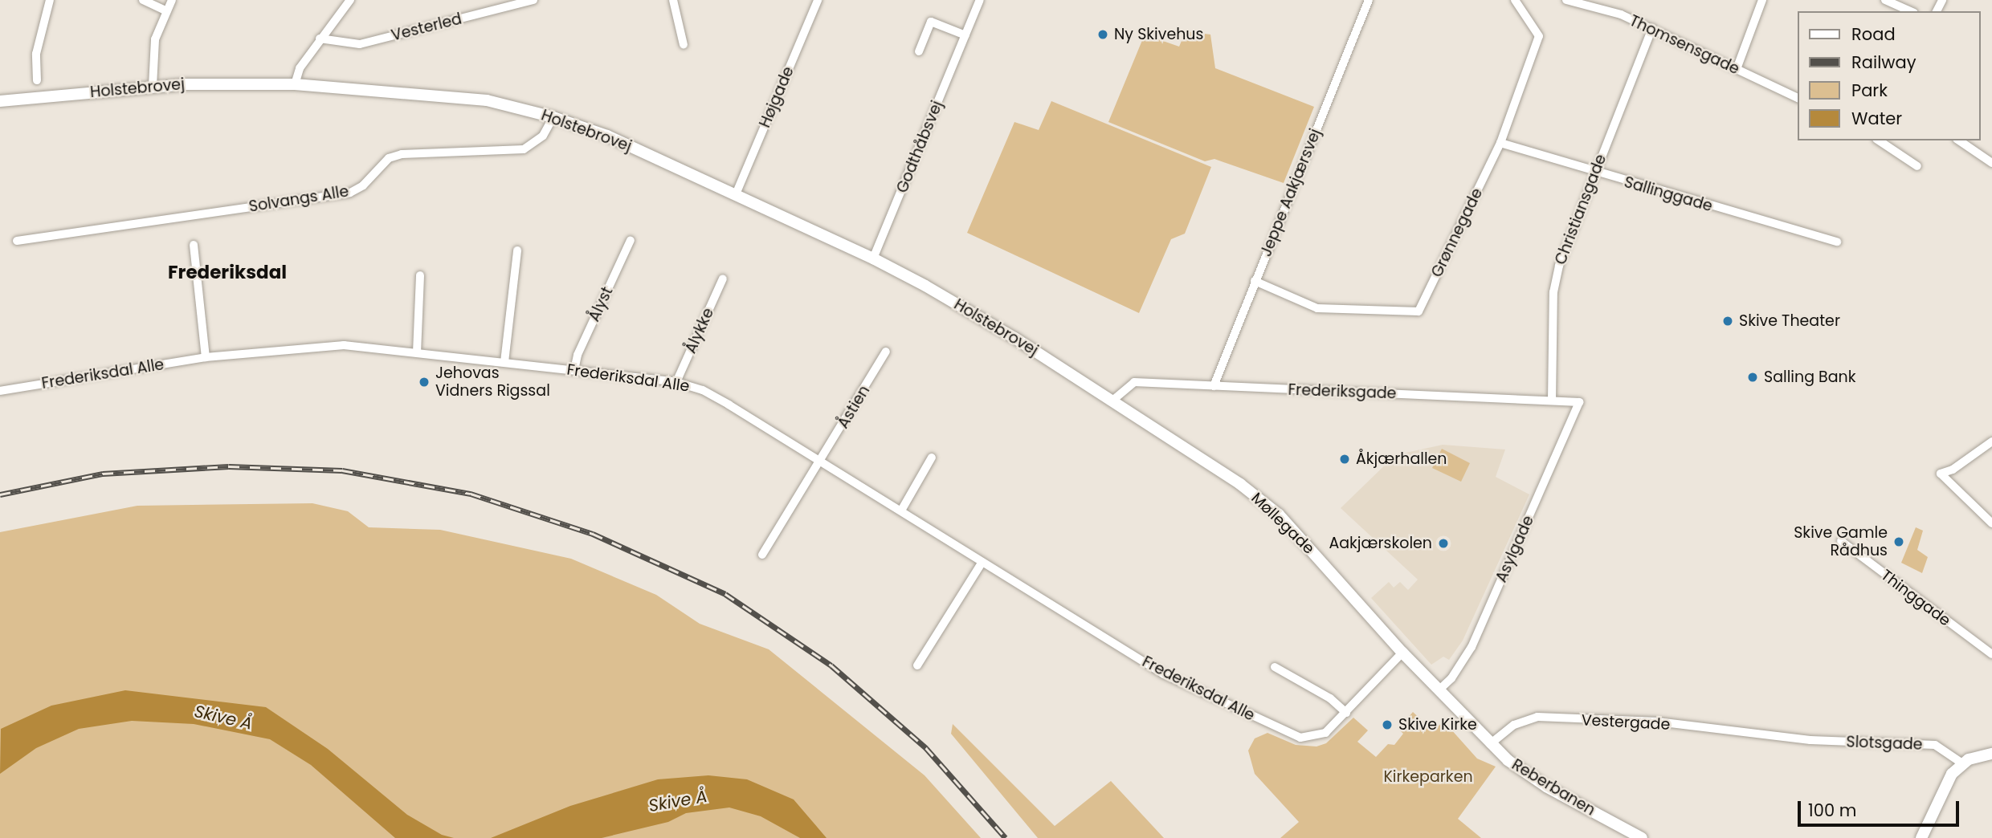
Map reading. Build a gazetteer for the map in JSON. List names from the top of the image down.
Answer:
{
  "streets": {
    "street": [
      "Vesterled",
      "Thomsensgade",
      "Holstebrovej",
      "Højgade",
      "Godthåbsvej",
      "Jeppe Aakjærsvej",
      "Sallinggade",
      "Solvangs Alle",
      "Christiansgade",
      "Grønnegade",
      "Ålyst",
      "Ålykke",
      "Frederiksdal Alle",
      "Frederiksgade",
      "Åstien",
      "Møllegade",
      "Asylgade",
      "Thinggade",
      "Vestergade",
      "Slotsgade",
      "Reberbanen"
    ]
  },
  "crossings": [
    ["Thomsensgade", "Christiansgade"],
    ["Holstebrovej", "Højgade"],
    ["Holstebrovej", "Godthåbsvej"],
    ["Holstebrovej", "Solvangs Alle"],
    ["Holstebrovej", "Frederiksgade"],
    ["Holstebrovej", "Møllegade"],
    ["Jeppe Aakjærsvej", "Grønnegade"],
    ["Jeppe Aakjærsvej", "Frederiksgade"],
    ["Sallinggade", "Christiansgade"],
    ["Sallinggade", "Grønnegade"],
    ["Christiansgade", "Frederiksgade"],
    ["Ålyst", "Frederiksdal Alle"],
    ["Ålykke", "Frederiksdal Alle"],
    ["Frederiksdal Alle", "Åstien"],
    ["Frederiksdal Alle", "Møllegade"],
    ["Frederiksdal Alle", "Reberbanen"],
    ["Frederiksgade", "Møllegade"],
    ["Frederiksgade", "Asylgade"],
    ["Møllegade", "Reberbanen"],
    ["Asylgade", "Reberbanen"],
    ["Vestergade", "Slotsgade"],
    ["Vestergade", "Reberbanen"]
  ],
  "districts": ["Frederiksdal"],
  "water": ["Skive Å"],
  "parks": ["Kirkeparken"],
  "places": [
    "Ny Skivehus",
    "Skive Theater",
    "Salling Bank",
    "Jehovas Vidners Rigssal",
    "Åkjærhallen",
    "Skive Gamle Rådhus",
    "Aakjærskolen",
    "Skive Kirke"
  ],
  "legend": [
    "Road",
    "Railway",
    "Park",
    "Water"
  ],
  "scale_bar": "100 m"
}
